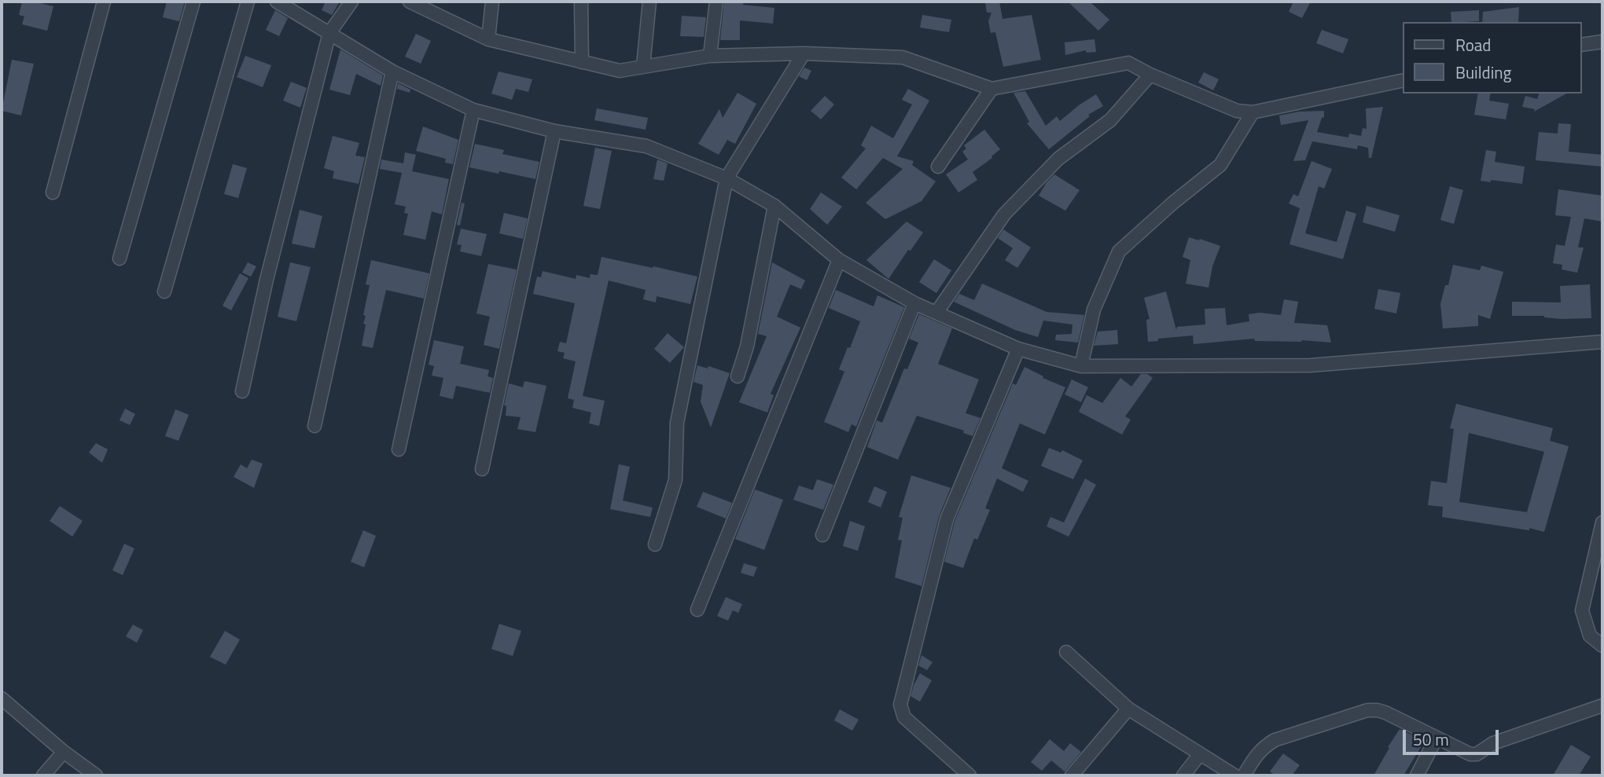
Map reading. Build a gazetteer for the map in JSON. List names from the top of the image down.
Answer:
{
  "legend": ["Road", "Building"],
  "scale_bar": "50 m"
}
